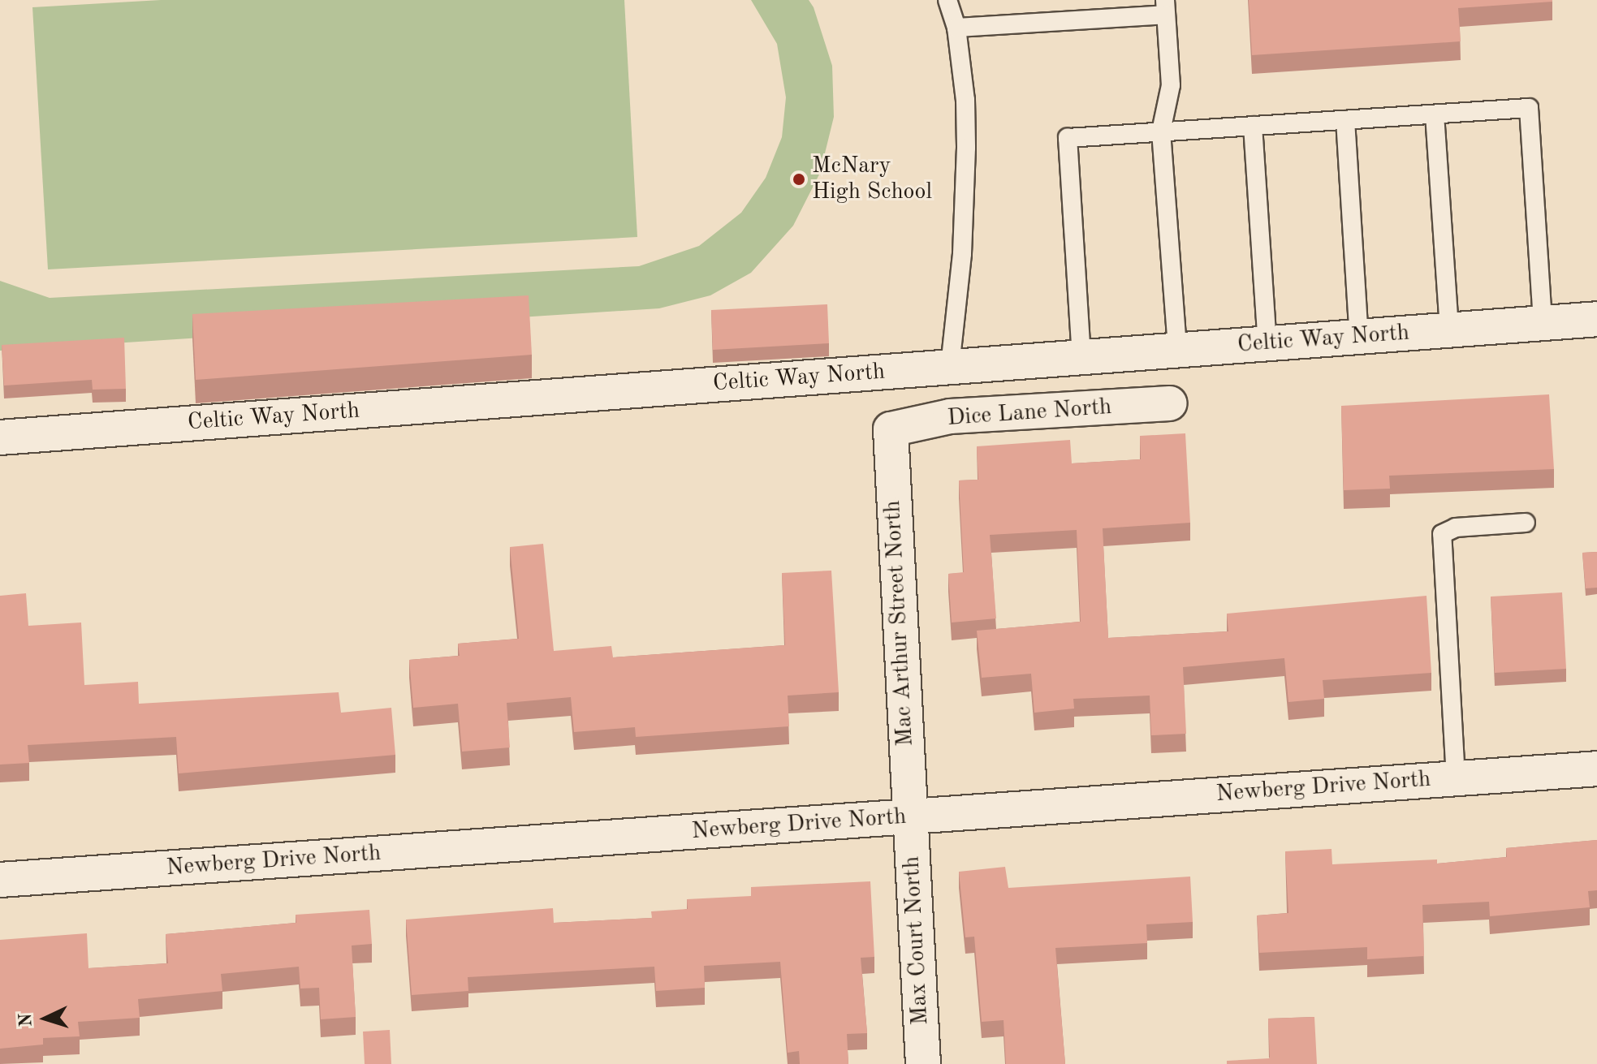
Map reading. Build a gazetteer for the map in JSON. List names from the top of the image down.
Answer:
{
  "streets": {
    "street": [
      "Celtic Way North",
      "Dice Lane North",
      "Mac Arthur Street North",
      "Newberg Drive North",
      "Max Court North"
    ]
  },
  "crossings": [
    ["Dice Lane North", "Mac Arthur Street North"],
    ["Mac Arthur Street North", "Newberg Drive North"],
    ["Mac Arthur Street North", "Max Court North"],
    ["Newberg Drive North", "Max Court North"]
  ],
  "places": ["McNary High School"],
  "north": "left"
}
